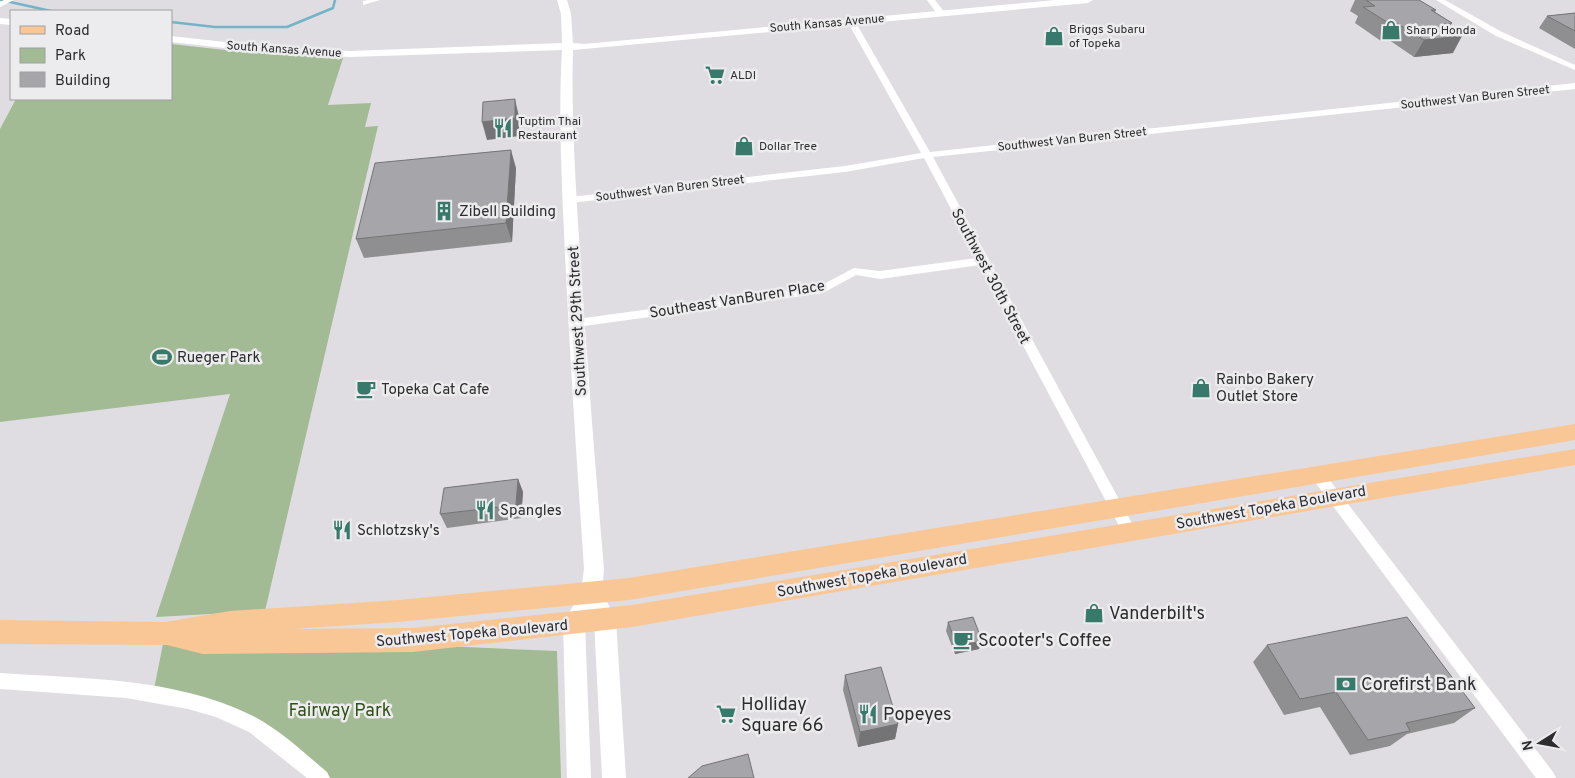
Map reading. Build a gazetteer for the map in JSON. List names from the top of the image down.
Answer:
{
  "streets": {
    "main road": ["South Kansas Avenue", "Southwest 29th Street", "Southwest Topeka Boulevard"],
    "street": ["Southwest Van Buren Street", "Southwest 30th Street", "Southeast VanBuren Place"]
  },
  "crossings": [
    ["South Kansas Avenue", "Southwest 30th Street"],
    ["South Kansas Avenue", "Southwest 29th Street"],
    ["Southwest Van Buren Street", "Southwest 30th Street"],
    ["Southwest Van Buren Street", "Southwest 29th Street"],
    ["Southwest 30th Street", "Southeast VanBuren Place"],
    ["Southwest 30th Street", "Southwest Topeka Boulevard"],
    ["Southeast VanBuren Place", "Southwest 29th Street"],
    ["Southwest 29th Street", "Southwest Topeka Boulevard"]
  ],
  "parks": ["Fairway Park"],
  "places": {
    "shop": [
      "Sharp Honda",
      "Briggs Subaru of Topeka",
      "Dollar Tree",
      "Rainbo Bakery Outlet Store",
      "Vanderbilt's"
    ],
    "supermarket": ["ALDI", "Holliday Square 66"],
    "restaurant": [
      "Tuptim Thai Restaurant",
      "Spangles",
      "Schlotzsky's",
      "Popeyes"
    ],
    "building": ["Zibell Building"],
    "sports": ["Rueger Park"],
    "cafe": ["Topeka Cat Cafe", "Scooter's Coffee"],
    "bank": ["Corefirst Bank"]
  },
  "legend": ["Road", "Park", "Building"],
  "north": "left"
}
